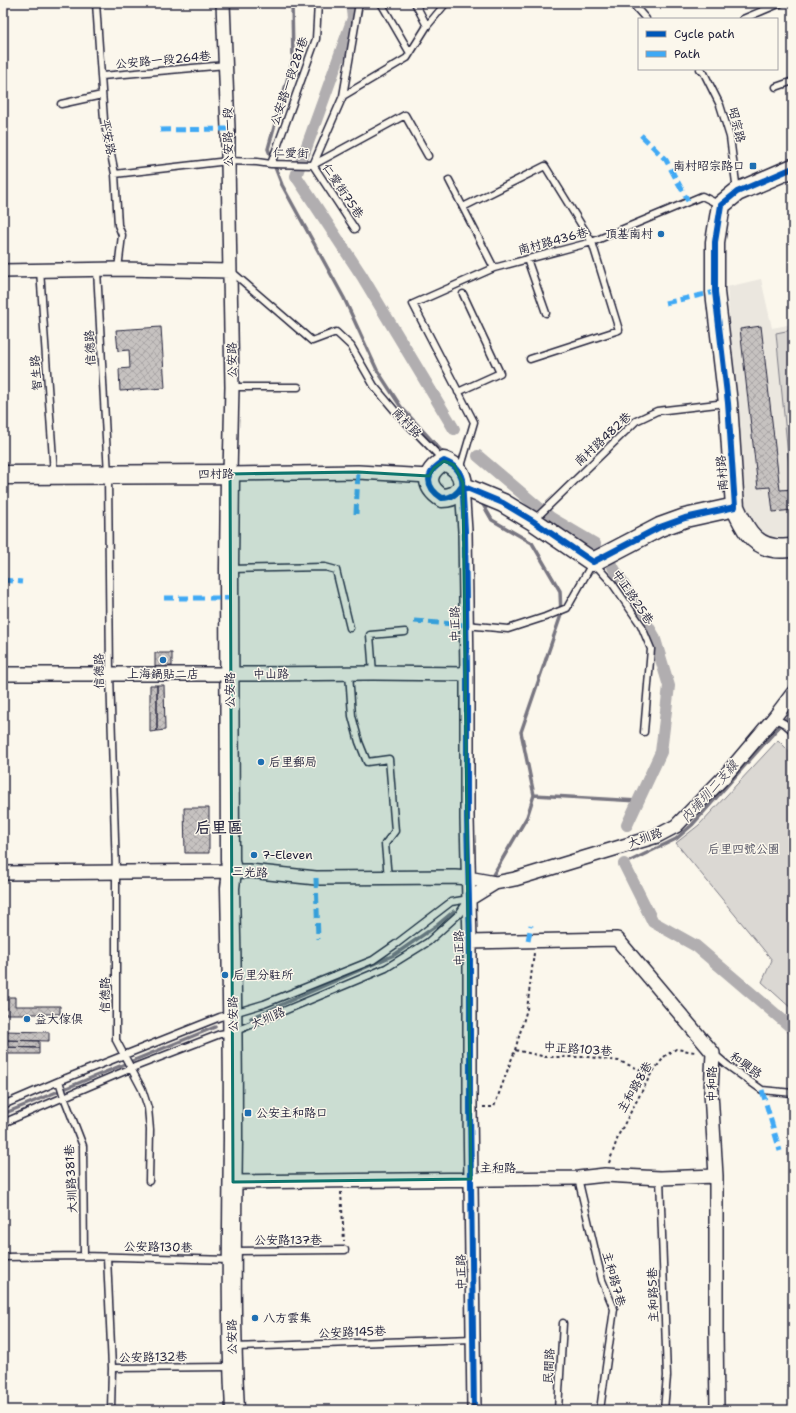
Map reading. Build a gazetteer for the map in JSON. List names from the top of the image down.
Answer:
{
  "streets": {
    "main road": ["公安路", "南村路", "四村路"],
    "street": [
      "公安路一段",
      "中正路",
      "中山路",
      "大圳路",
      "三光路",
      "中和路",
      "主和路"
    ],
    "lane": [
      "公安路一段264巷",
      "公安路一段281巷",
      "昭宗路",
      "平安路",
      "仁愛街",
      "仁愛街75巷",
      "南村路436巷",
      "信德路",
      "智生路",
      "南村路482巷",
      "中正路25巷",
      "和興路",
      "大圳路381巷",
      "公安路137巷",
      "公安路130巷",
      "主和路7巷",
      "主和路5巷",
      "公安路145巷",
      "公安路132巷",
      "民間路"
    ],
    "path": ["中正路103巷", "主和路8巷"]
  },
  "crossings": [
    ["公安路一段264巷", "平安路"],
    ["公安路一段264巷", "公安路一段"],
    ["公安路一段281巷", "仁愛街"],
    ["平安路", "仁愛街"],
    ["公安路一段", "仁愛街"],
    ["公安路一段", "公安路"],
    ["公安路一段", "南村路"],
    ["仁愛街", "仁愛街75巷"],
    ["南村路436巷", "南村路"],
    ["信德路", "四村路"],
    ["信德路", "中山路"],
    ["信德路", "大圳路"],
    ["信德路", "三光路"],
    ["公安路", "南村路"],
    ["公安路", "四村路"],
    ["公安路", "中山路"],
    ["公安路", "大圳路"],
    ["公安路", "三光路"],
    ["公安路", "主和路"],
    ["公安路", "公安路137巷"],
    ["公安路", "公安路130巷"],
    ["公安路", "公安路145巷"],
    ["公安路", "公安路132巷"],
    ["智生路", "四村路"],
    ["南村路", "南村路482巷"],
    ["南村路", "四村路"],
    ["南村路", "中正路25巷"],
    ["南村路", "中正路"],
    ["四村路", "中正路"],
    ["中正路", "中山路"],
    ["中正路", "大圳路"],
    ["中正路", "三光路"],
    ["中正路", "中和路"],
    ["中正路", "主和路"],
    ["中正路", "公安路145巷"],
    ["大圳路", "三光路"],
    ["大圳路", "大圳路381巷"],
    ["中正路103巷", "主和路8巷"],
    ["和興路", "中和路"],
    ["和興路", "主和路8巷"],
    ["中和路", "主和路8巷"],
    ["中和路", "主和路"],
    ["主和路8巷", "主和路"],
    ["主和路", "主和路7巷"],
    ["主和路", "主和路5巷"],
    ["大圳路381巷", "公安路130巷"],
    ["公安路137巷", "公安路130巷"],
    ["公安路130巷", "公安路132巷"]
  ],
  "districts": ["后里區"],
  "water": ["內埔圳二支線"],
  "parks": ["后里四號公園"],
  "places": {
    "transit": ["南村昭宗路口", "公安主和路口"],
    "other": [
      "頂基南村",
      "上海鍋貼二店",
      "后里郵局",
      "7-Eleven",
      "后里分駐所",
      "益大傢俱",
      "八方雲集"
    ]
  },
  "legend": ["Cycle path", "Path"]
}
